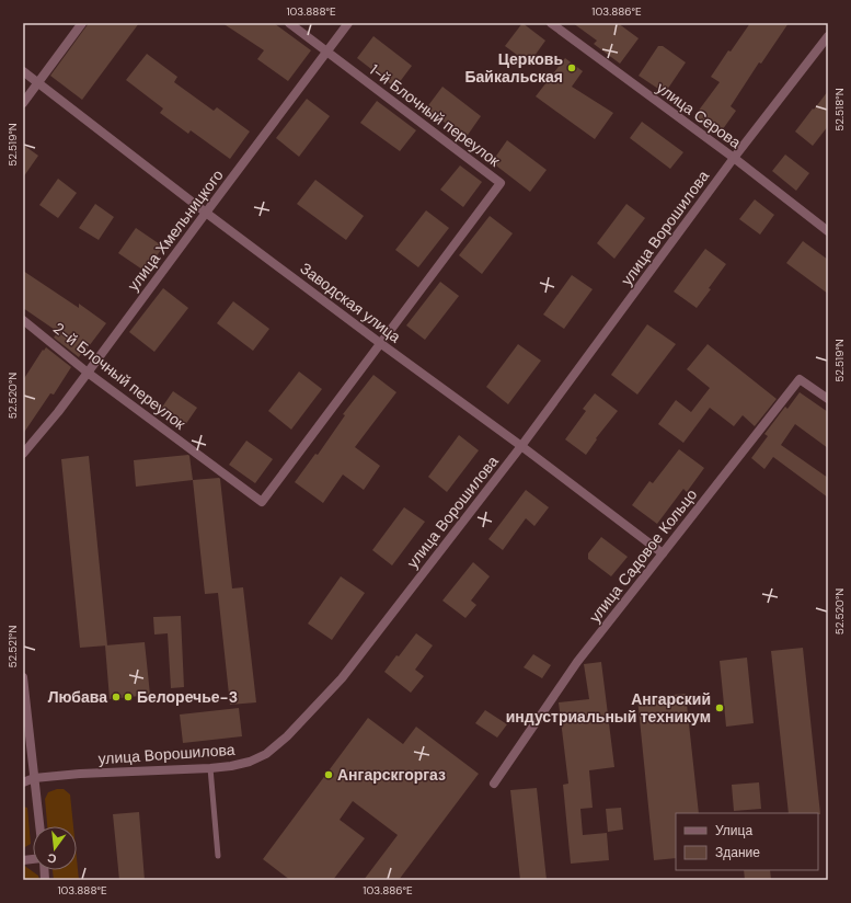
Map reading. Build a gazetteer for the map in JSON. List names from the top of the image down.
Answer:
{
  "streets": {
    "street": [
      "1-й Блочный переулок",
      "улица Серова",
      "улица Ворошилова",
      "улица Хмельницкого",
      "Заводская улица",
      "2-й Блочный переулок",
      "улица Садовое Кольцо"
    ]
  },
  "crossings": [
    ["1-й Блочный переулок", "улица Хмельницкого"],
    ["1-й Блочный переулок", "Заводская улица"],
    ["1-й Блочный переулок", "2-й Блочный переулок"],
    ["улица Серова", "улица Ворошилова"],
    ["улица Ворошилова", "Заводская улица"],
    ["улица Хмельницкого", "Заводская улица"],
    ["улица Хмельницкого", "2-й Блочный переулок"],
    ["Заводская улица", "улица Садовое Кольцо"]
  ],
  "places": [
    "Церковь Байкальская",
    "Любава",
    "Белоречье-3",
    "Ангарский индустриальный техникум",
    "Ангарскгоргаз"
  ],
  "legend": ["Улица", "Здание"],
  "north": "bottom",
  "coordinates": [
    "103.888°E",
    "103.886°E",
    "52.518°N",
    "52.519°N",
    "52.520°N",
    "52.521°N"
  ]
}
